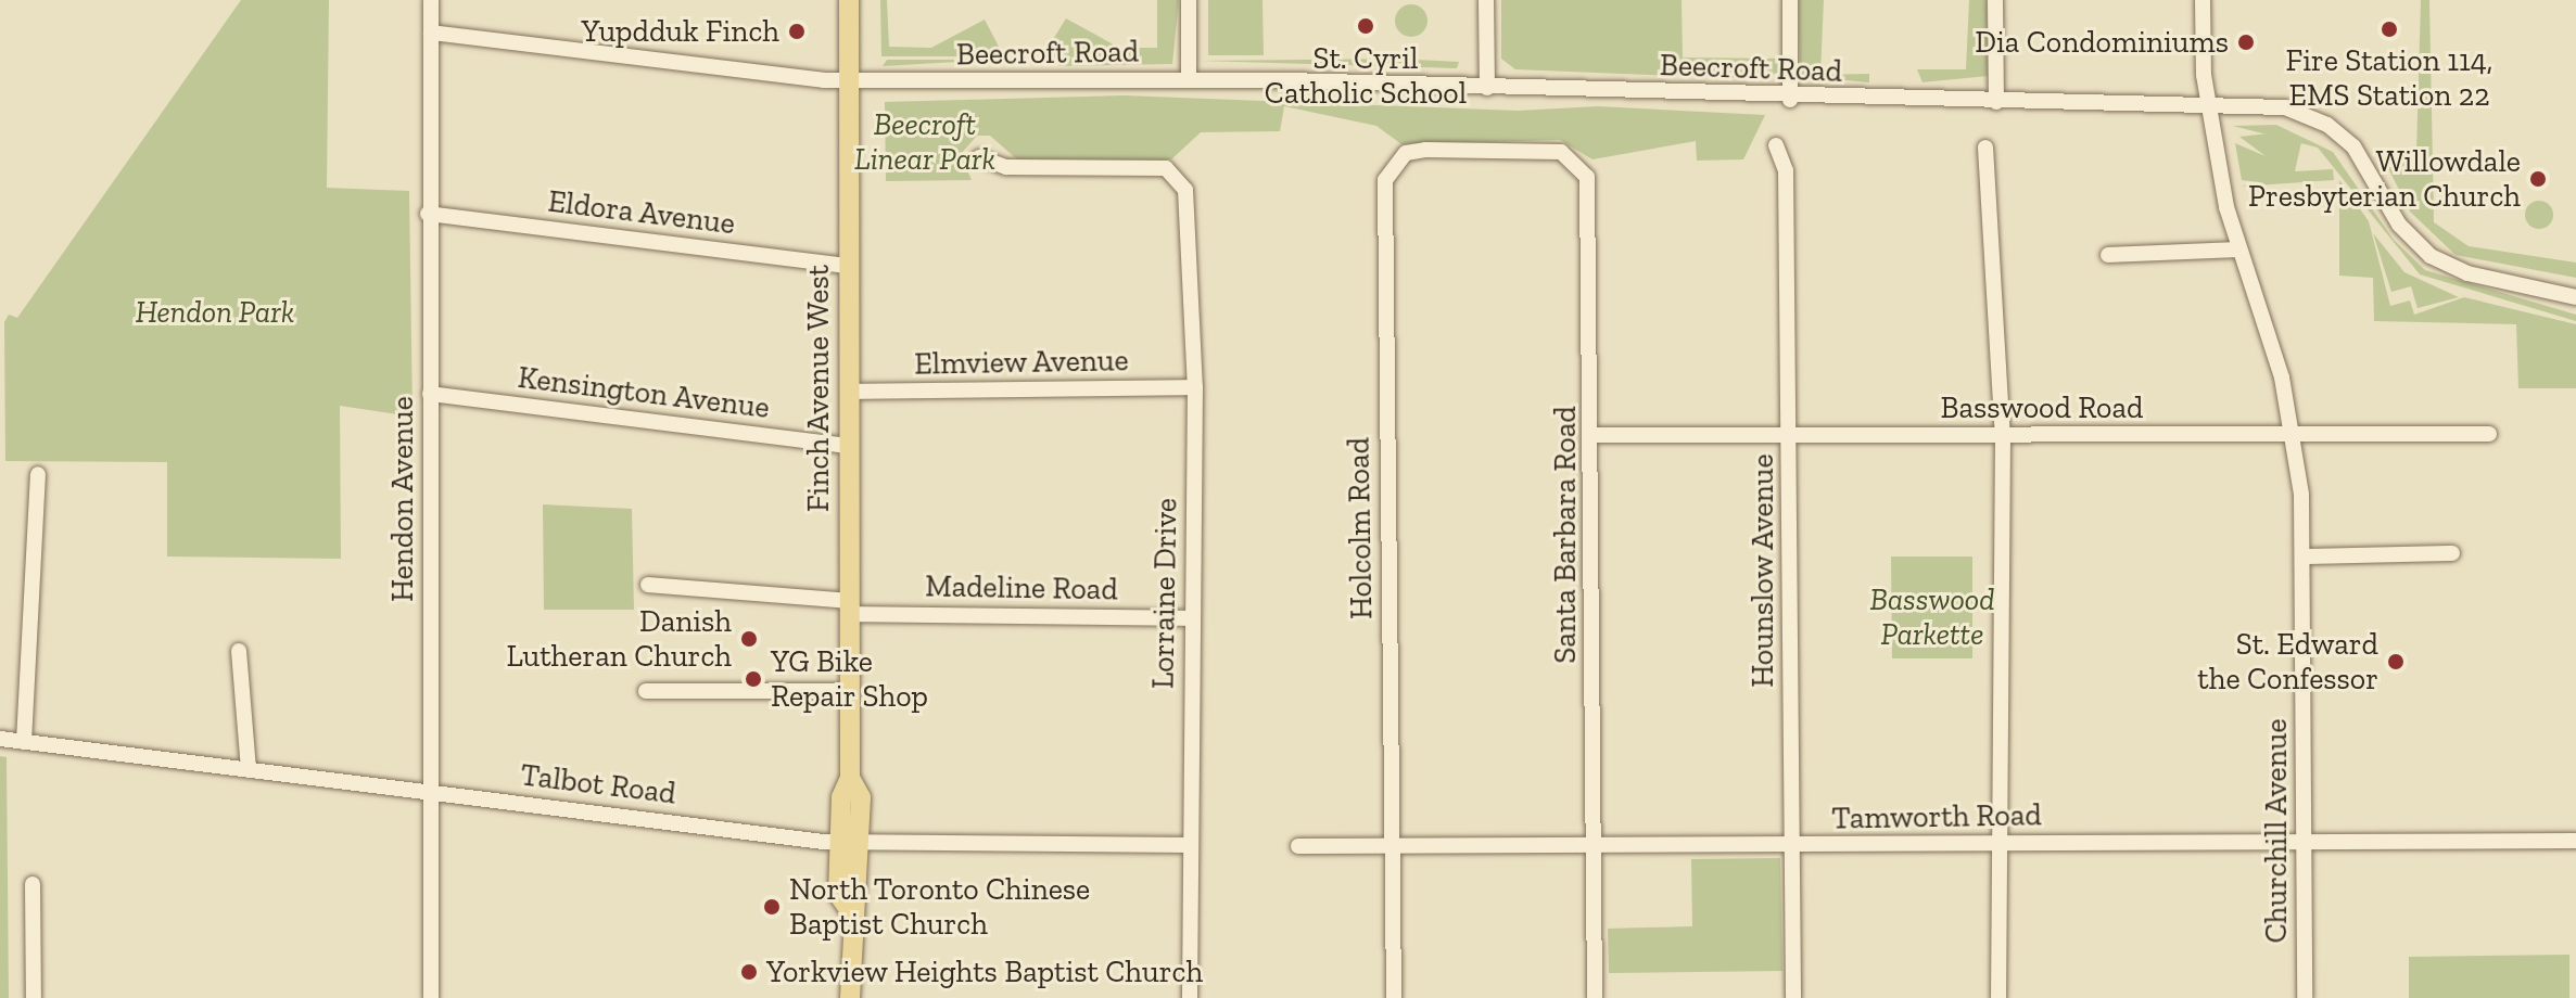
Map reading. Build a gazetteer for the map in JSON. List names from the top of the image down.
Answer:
{
  "streets": {
    "main road": ["Finch Avenue West"],
    "street": [
      "Beecroft Road",
      "Eldora Avenue",
      "Elmview Avenue",
      "Kensington Avenue",
      "Basswood Road",
      "Hendon Avenue",
      "Holcolm Road",
      "Santa Barbara Road",
      "Hounslow Avenue",
      "Madeline Road",
      "Lorraine Drive",
      "Talbot Road",
      "Tamworth Road",
      "Churchill Avenue"
    ]
  },
  "crossings": [
    ["Beecroft Road", "Finch Avenue West"],
    ["Beecroft Road", "Hendon Avenue"],
    ["Beecroft Road", "Churchill Avenue"],
    ["Eldora Avenue", "Finch Avenue West"],
    ["Eldora Avenue", "Hendon Avenue"],
    ["Elmview Avenue", "Finch Avenue West"],
    ["Elmview Avenue", "Lorraine Drive"],
    ["Finch Avenue West", "Kensington Avenue"],
    ["Finch Avenue West", "Madeline Road"],
    ["Finch Avenue West", "Talbot Road"],
    ["Kensington Avenue", "Hendon Avenue"],
    ["Basswood Road", "Santa Barbara Road"],
    ["Basswood Road", "Hounslow Avenue"],
    ["Basswood Road", "Churchill Avenue"],
    ["Hendon Avenue", "Talbot Road"],
    ["Holcolm Road", "Santa Barbara Road"],
    ["Holcolm Road", "Tamworth Road"],
    ["Santa Barbara Road", "Tamworth Road"],
    ["Hounslow Avenue", "Tamworth Road"],
    ["Madeline Road", "Lorraine Drive"],
    ["Lorraine Drive", "Talbot Road"],
    ["Tamworth Road", "Churchill Avenue"]
  ],
  "parks": ["Beecroft Linear Park", "Hendon Park", "Basswood Parkette"],
  "places": [
    "St. Cyril Catholic School",
    "Fire Station 114, EMS Station 22",
    "Yupdduk Finch",
    "Dia Condominiums",
    "Willowdale Presbyterian Church",
    "Danish Lutheran Church",
    "St. Edward the Confessor",
    "YG Bike Repair Shop",
    "North Toronto Chinese Baptist Church",
    "Yorkview Heights Baptist Church"
  ]
}
